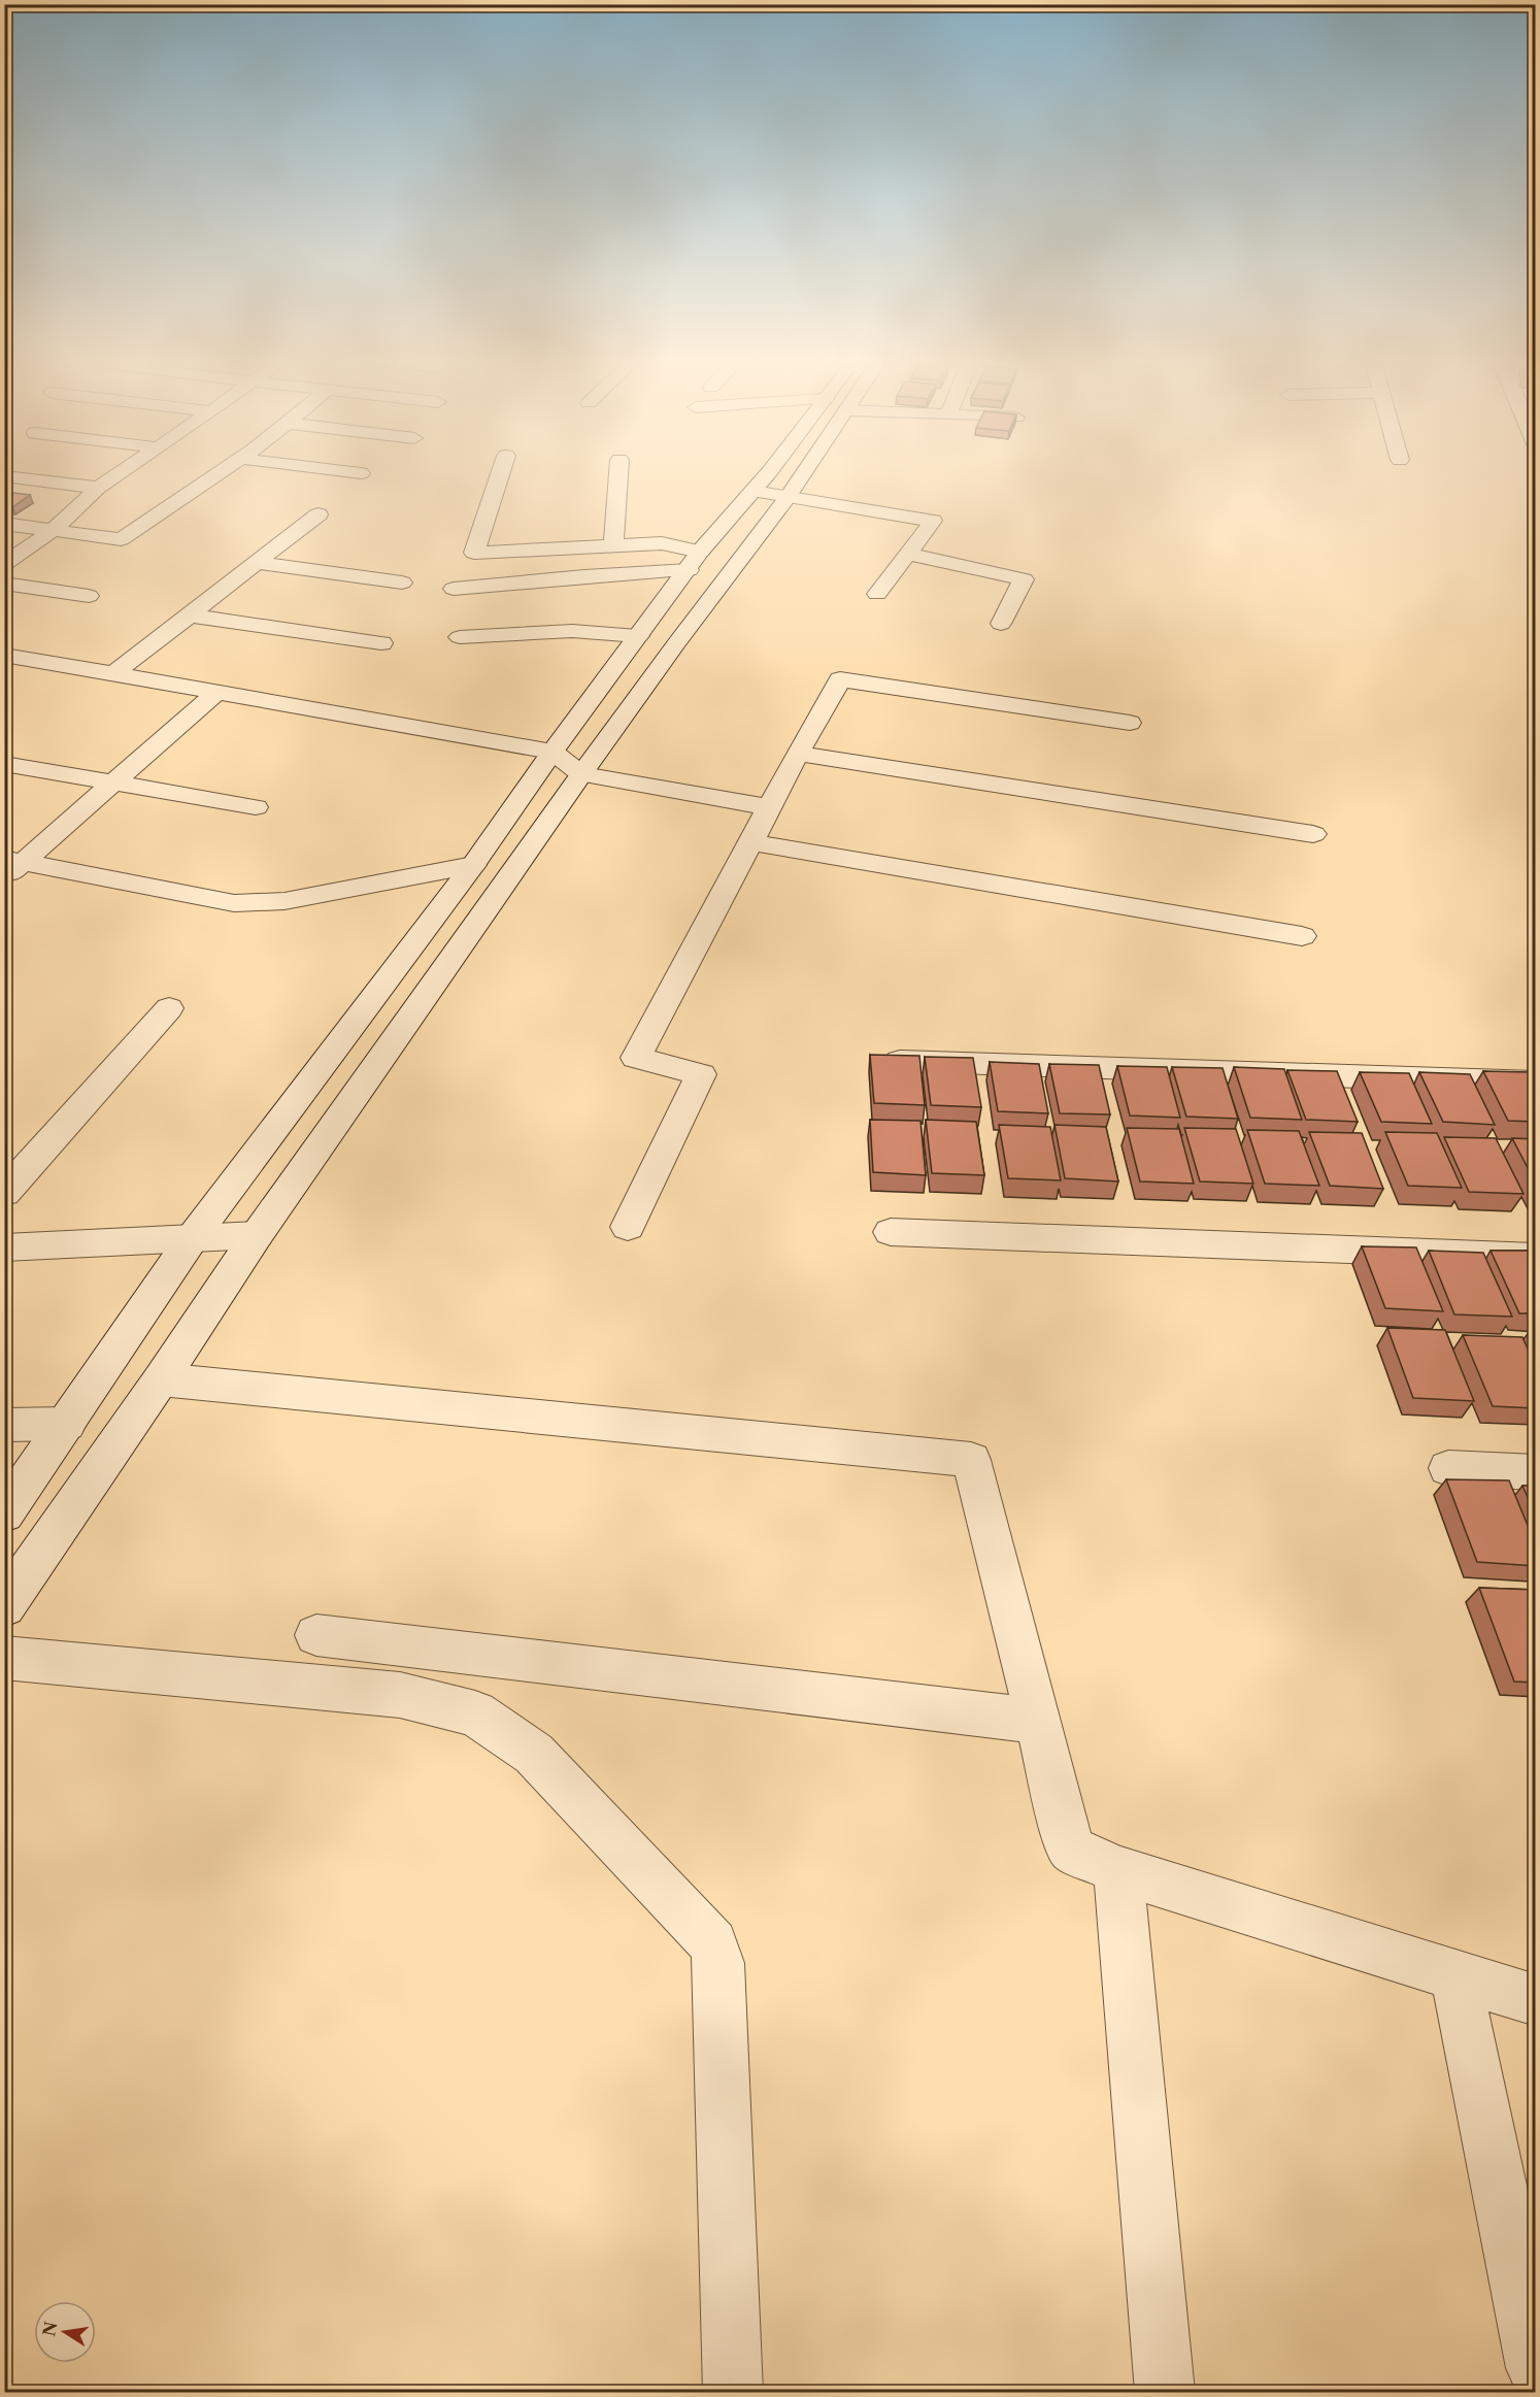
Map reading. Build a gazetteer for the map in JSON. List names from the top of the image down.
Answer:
{
  "north": "left"
}
